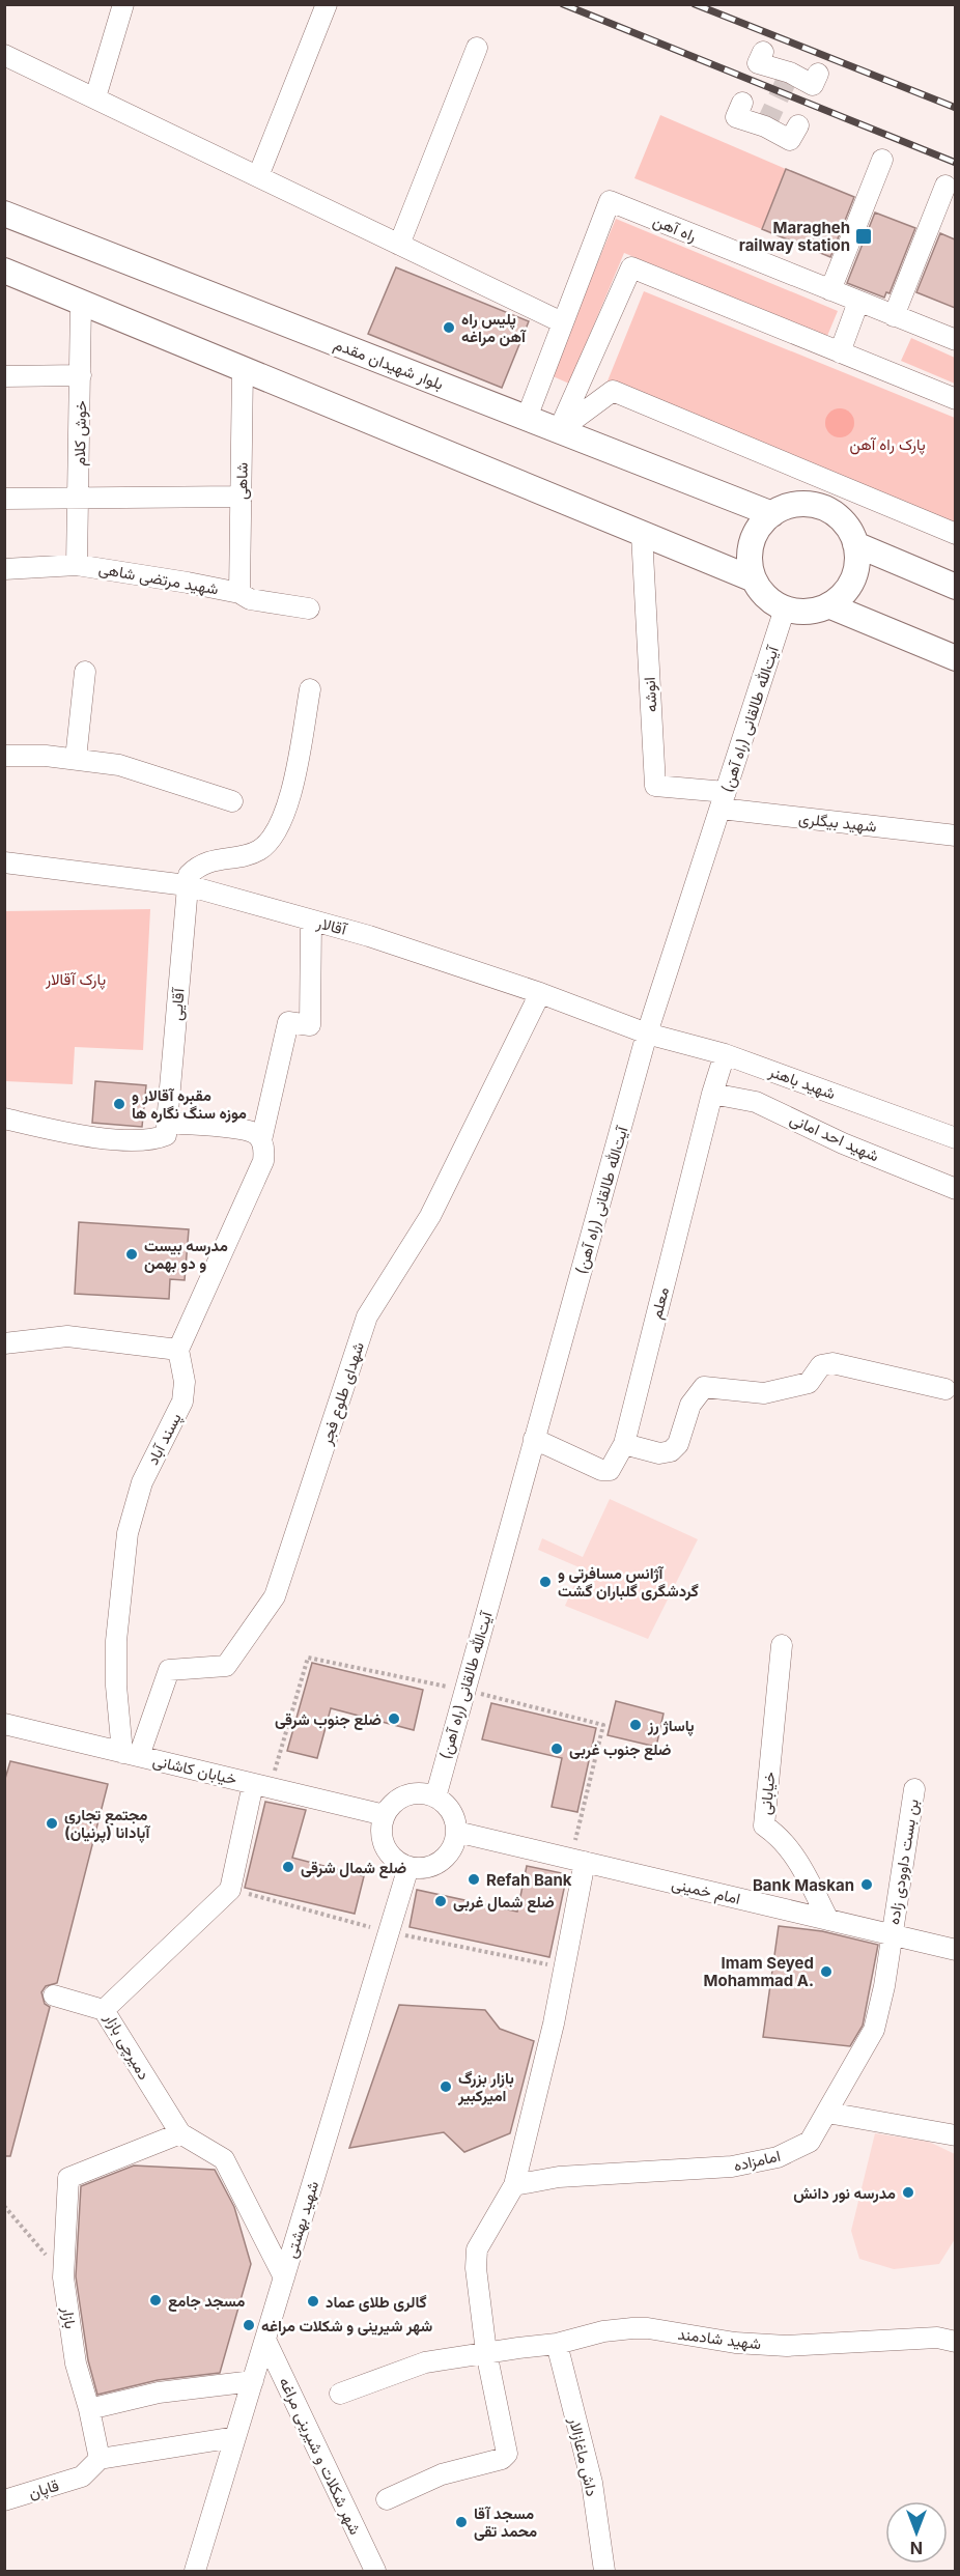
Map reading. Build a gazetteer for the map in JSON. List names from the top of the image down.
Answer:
{
  "streets": {
    "main road": ["بلوار شهیدان مقدم"],
    "street": [
      "راه آهن",
      "خوش کلام",
      "شاهی",
      "شهید مرتضی شاهی",
      "انوشه",
      "(راه آهن) آیت‌الله طالقانی",
      "شهید بیگلری",
      "آقالار",
      "آقایی",
      "شهید باهنر",
      "شهید احد امانی",
      "معلم",
      "شهدای طلوع فجر",
      "پسند آباد",
      "خیابان کاشانی",
      "خیابانی",
      "بن بست داوودی زاده",
      "امام خمینی",
      "دمیرچی بازار",
      "امامزاده",
      "شهید بهشتی",
      "بازار",
      "شهید شادمند",
      "شهر شکلات و شیرینی مراغه",
      "داش ماغازالار",
      "قاپان"
    ]
  },
  "crossings": [
    ["راه آهن", "بلوار شهیدان مقدم"],
    ["بلوار شهیدان مقدم", "(راه آهن) آیت‌الله طالقانی"],
    ["خوش کلام", "شهید مرتضی شاهی"],
    ["شاهی", "شهید مرتضی شاهی"],
    ["انوشه", "(راه آهن) آیت‌الله طالقانی"],
    ["انوشه", "شهید بیگلری"],
    ["(راه آهن) آیت‌الله طالقانی", "شهید بیگلری"],
    ["(راه آهن) آیت‌الله طالقانی", "آقالار"],
    ["(راه آهن) آیت‌الله طالقانی", "شهید باهنر"],
    ["(راه آهن) آیت‌الله طالقانی", "معلم"],
    ["(راه آهن) آیت‌الله طالقانی", "خیابان کاشانی"],
    ["(راه آهن) آیت‌الله طالقانی", "امام خمینی"],
    ["(راه آهن) آیت‌الله طالقانی", "شهید بهشتی"],
    ["آقالار", "آقایی"],
    ["آقالار", "شهید باهنر"],
    ["آقالار", "شهدای طلوع فجر"],
    ["شهید باهنر", "معلم"],
    ["شهید احد امانی", "معلم"],
    ["شهدای طلوع فجر", "پسند آباد"],
    ["شهدای طلوع فجر", "خیابان کاشانی"],
    ["پسند آباد", "خیابان کاشانی"],
    ["خیابان کاشانی", "امام خمینی"],
    ["خیابان کاشانی", "شهید بهشتی"],
    ["خیابانی", "امام خمینی"],
    ["بن بست داوودی زاده", "امام خمینی"],
    ["بن بست داوودی زاده", "امامزاده"],
    ["امام خمینی", "امامزاده"],
    ["امام خمینی", "شهید بهشتی"],
    ["دمیرچی بازار", "شهید بهشتی"],
    ["دمیرچی بازار", "بازار"],
    ["شهید بهشتی", "شهر شکلات و شیرینی مراغه"],
    ["بازار", "قاپان"],
    ["شهید شادمند", "داش ماغازالار"]
  ],
  "parks": ["پارک راه آهن", "پارک آقالار"],
  "places": {
    "transit": ["Maragheh railway station"],
    "other": [
      "پلیس راه آهن مراغه",
      "مقبره آقالار و موزه سنگ نگاره ها",
      "مدرسه بیست و دو بهمن",
      "آژانس مسافرتی و گردشگری گلباران گشت",
      "ضلع جنوب شرقی",
      "پاساژ رز",
      "ضلع جنوب غربی",
      "مجتمع تجاری آپادانا (پرنیان)",
      "ضلع شمال شرقی",
      "Refah Bank",
      "Bank Maskan",
      "ضلع شمال غربی",
      "Imam Seyed Mohammad A.",
      "بازار بزرگ امیرکبیر",
      "مدرسه نور دانش",
      "مسجد جامع",
      "گالری طلای عماد",
      "شهر شیرینی و شکلات مراغه",
      "مسجد آقا محمد تقی"
    ]
  },
  "north": "bottom"
}
